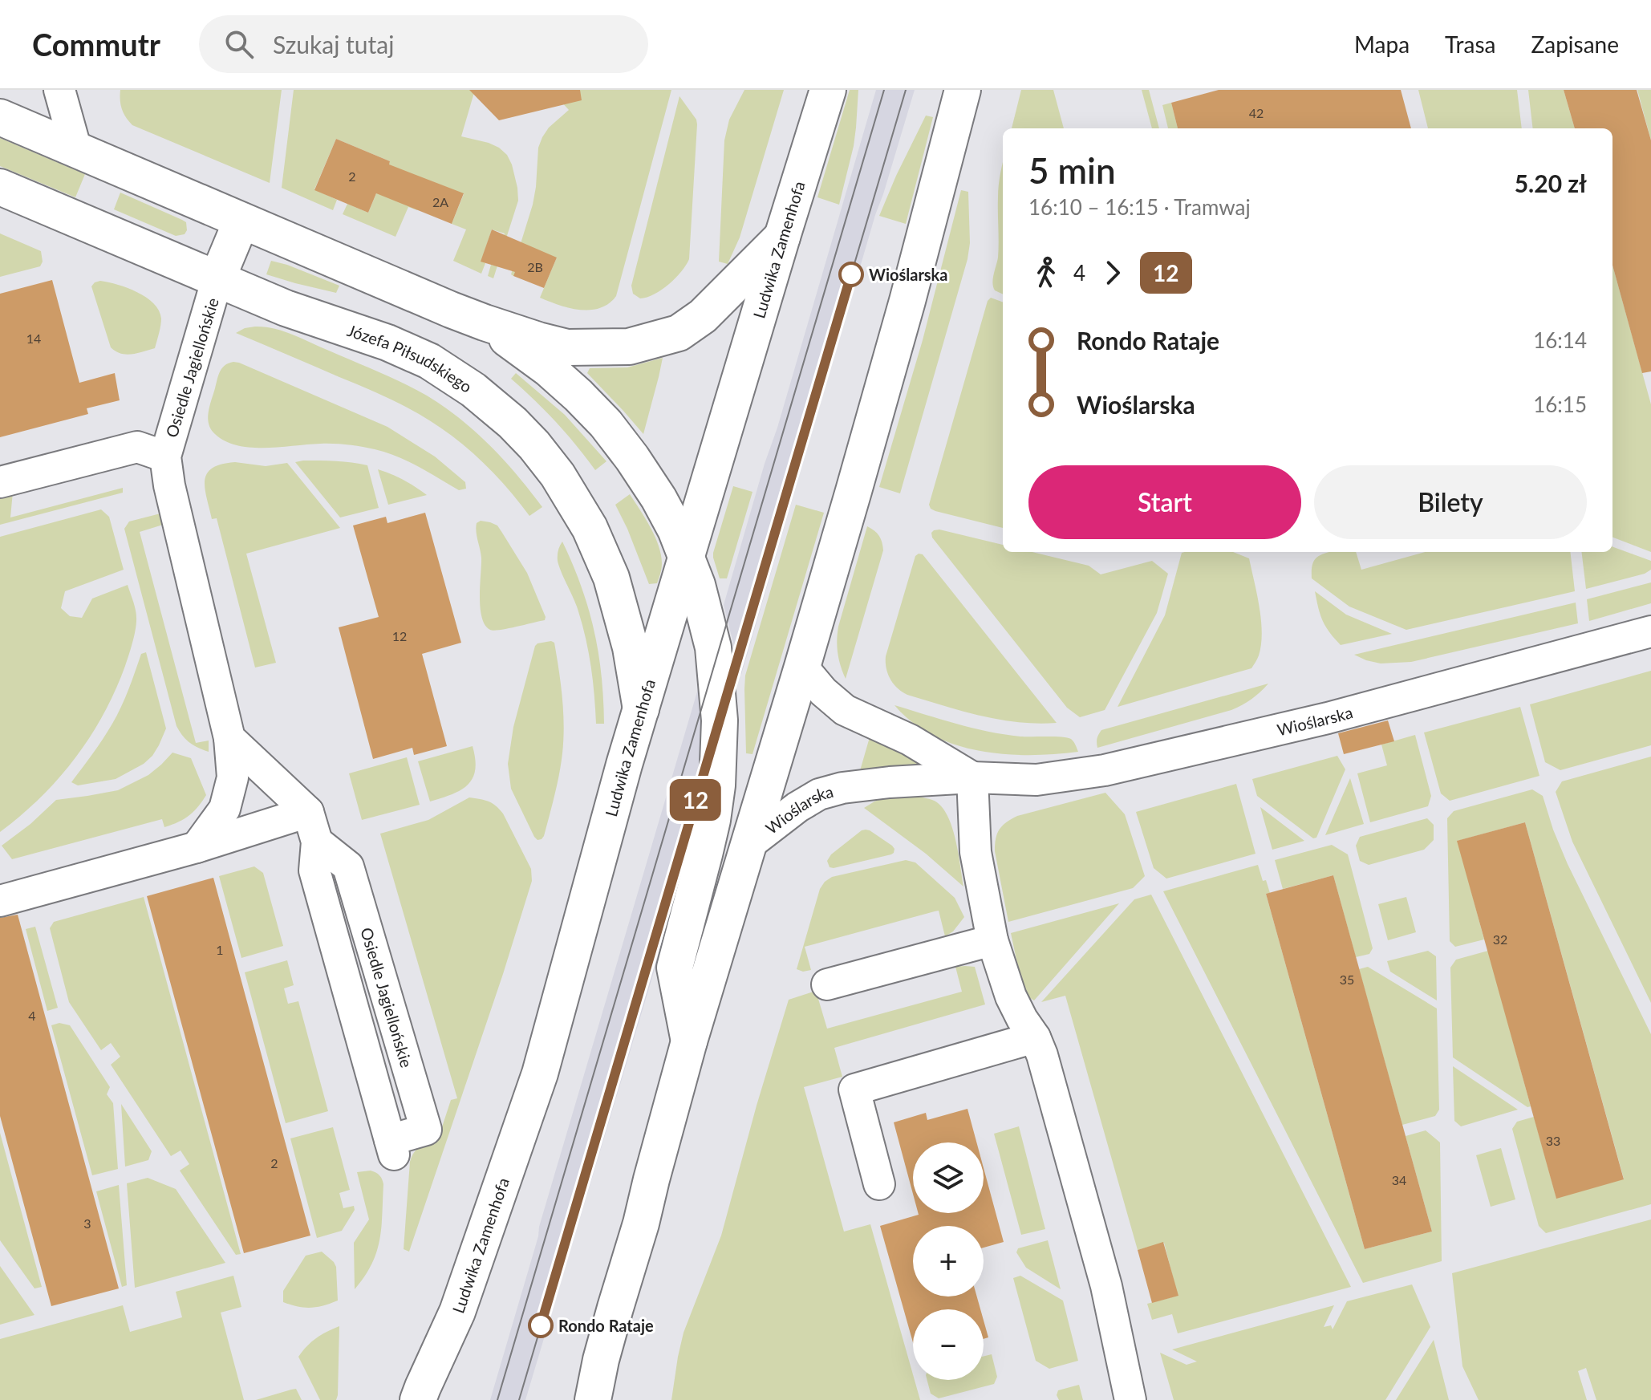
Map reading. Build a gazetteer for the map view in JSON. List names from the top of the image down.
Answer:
{
  "streets": {
    "main road": ["Ludwika Zamenhofa", "Józefa Piłsudskiego"],
    "street": ["Osiedle Jagiellońskie", "Wioślarska"]
  },
  "crossings": [
    ["Ludwika Zamenhofa", "Józefa Piłsudskiego"],
    ["Józefa Piłsudskiego", "Osiedle Jagiellońskie"]
  ],
  "places": ["Wioślarska", "Rondo Rataje"],
  "lines": ["tram line 12"],
  "house_numbers": [
    "42",
    "2",
    "2A",
    "2B",
    "14",
    "12",
    "32",
    "1",
    "35",
    "4",
    "33",
    "2",
    "34",
    "3"
  ],
  "page": {
    "header": "Commutr",
    "search": "Szukaj tutaj",
    "nav": ["Mapa", "Trasa", "Zapisane"],
    "on_map": "12",
    "heading": ["5 min", "16:10 – 16:15 · Tramwaj", "5.20 zł"],
    "legs": ["4", "12"],
    "list": [
      {
        "name": "Rondo Rataje",
        "value": "16:14"
      },
      {
        "name": "Wioślarska",
        "value": "16:15"
      }
    ],
    "buttons": ["Start", "Bilety"],
    "map_buttons": ["+", "−"]
  }
}
